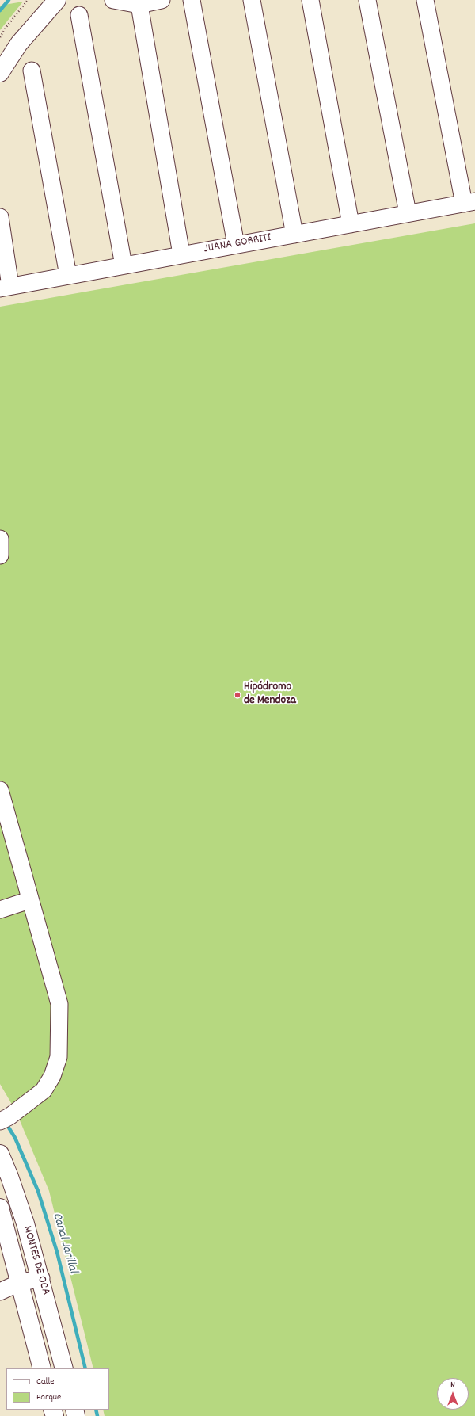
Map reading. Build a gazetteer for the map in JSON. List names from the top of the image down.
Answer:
{
  "streets": {
    "main road": ["MONTES DE OCA"],
    "street": ["JUANA GORRITI"]
  },
  "water": ["Canal Jarillal"],
  "places": ["Hipódromo de Mendoza"],
  "legend": ["Calle", "Parque"],
  "north": "top"
}
